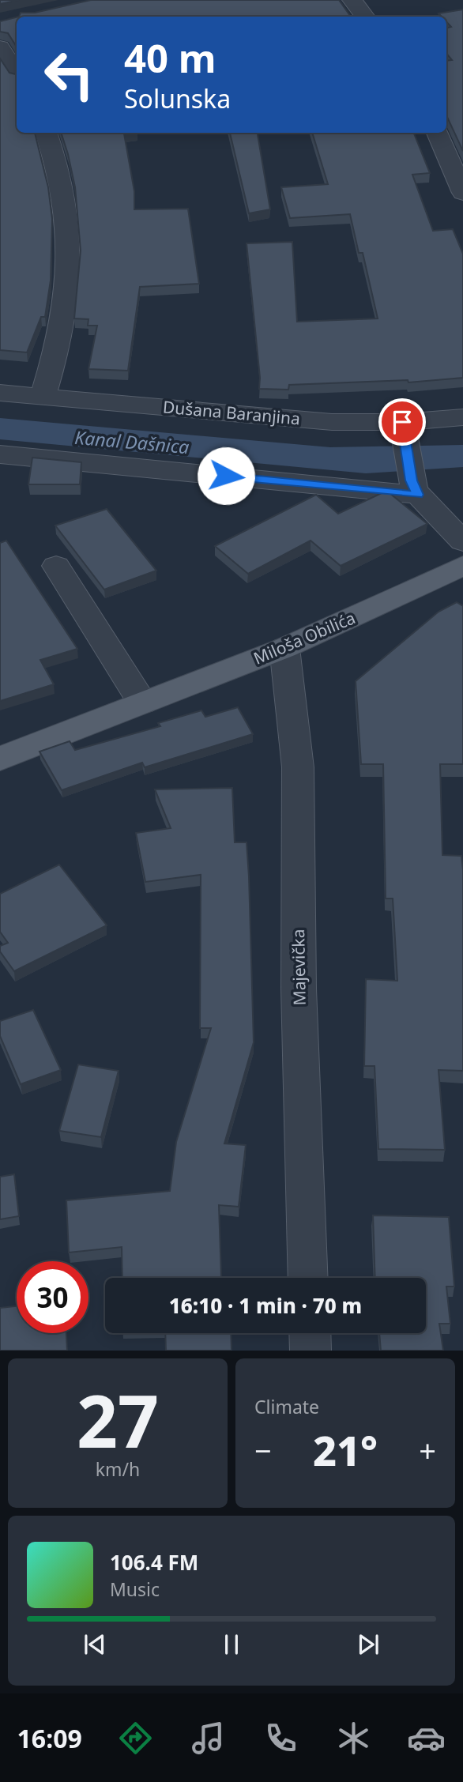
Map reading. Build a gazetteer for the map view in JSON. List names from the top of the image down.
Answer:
{
  "streets": {
    "main road": ["Miloša Obilića"],
    "street": ["Dušana Baranjina", "Majevička"]
  },
  "crossings": [
    ["Miloša Obilića", "Majevička"]
  ],
  "water": ["Kanal Dašnica"],
  "page": {
    "turn": ["40 m", "Solunska"],
    "limit": "30",
    "trip": "16:10 · 1 min · 70 m",
    "tile": [
      ["27", "km/h"],
      "Climate"
    ],
    "heat": ["−", "21°", "+"],
    "song": ["106.4 FM", "Music"],
    "tabs": "16:09"
  }
}
